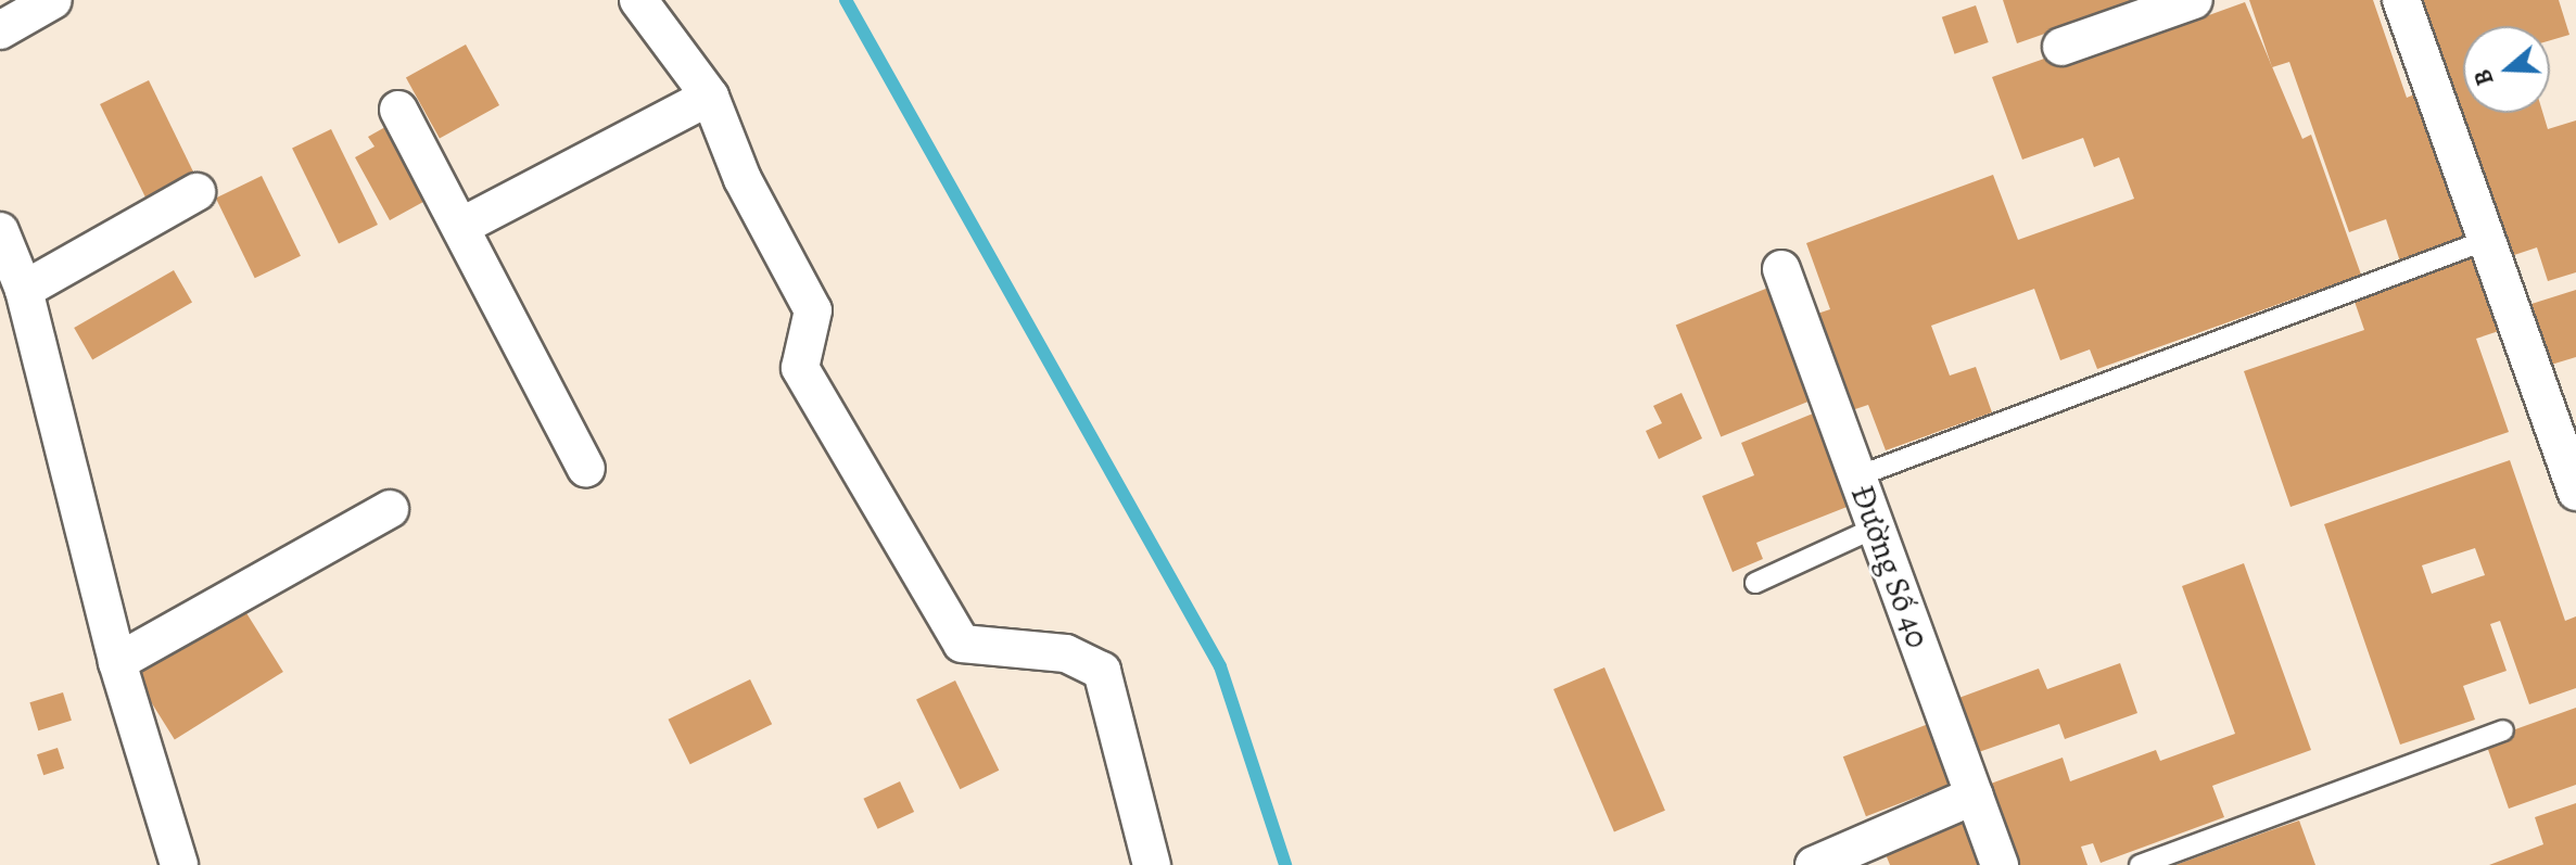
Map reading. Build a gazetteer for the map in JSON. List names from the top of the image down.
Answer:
{
  "streets": {
    "street": ["Đường Số 40"]
  },
  "north": "left"
}
